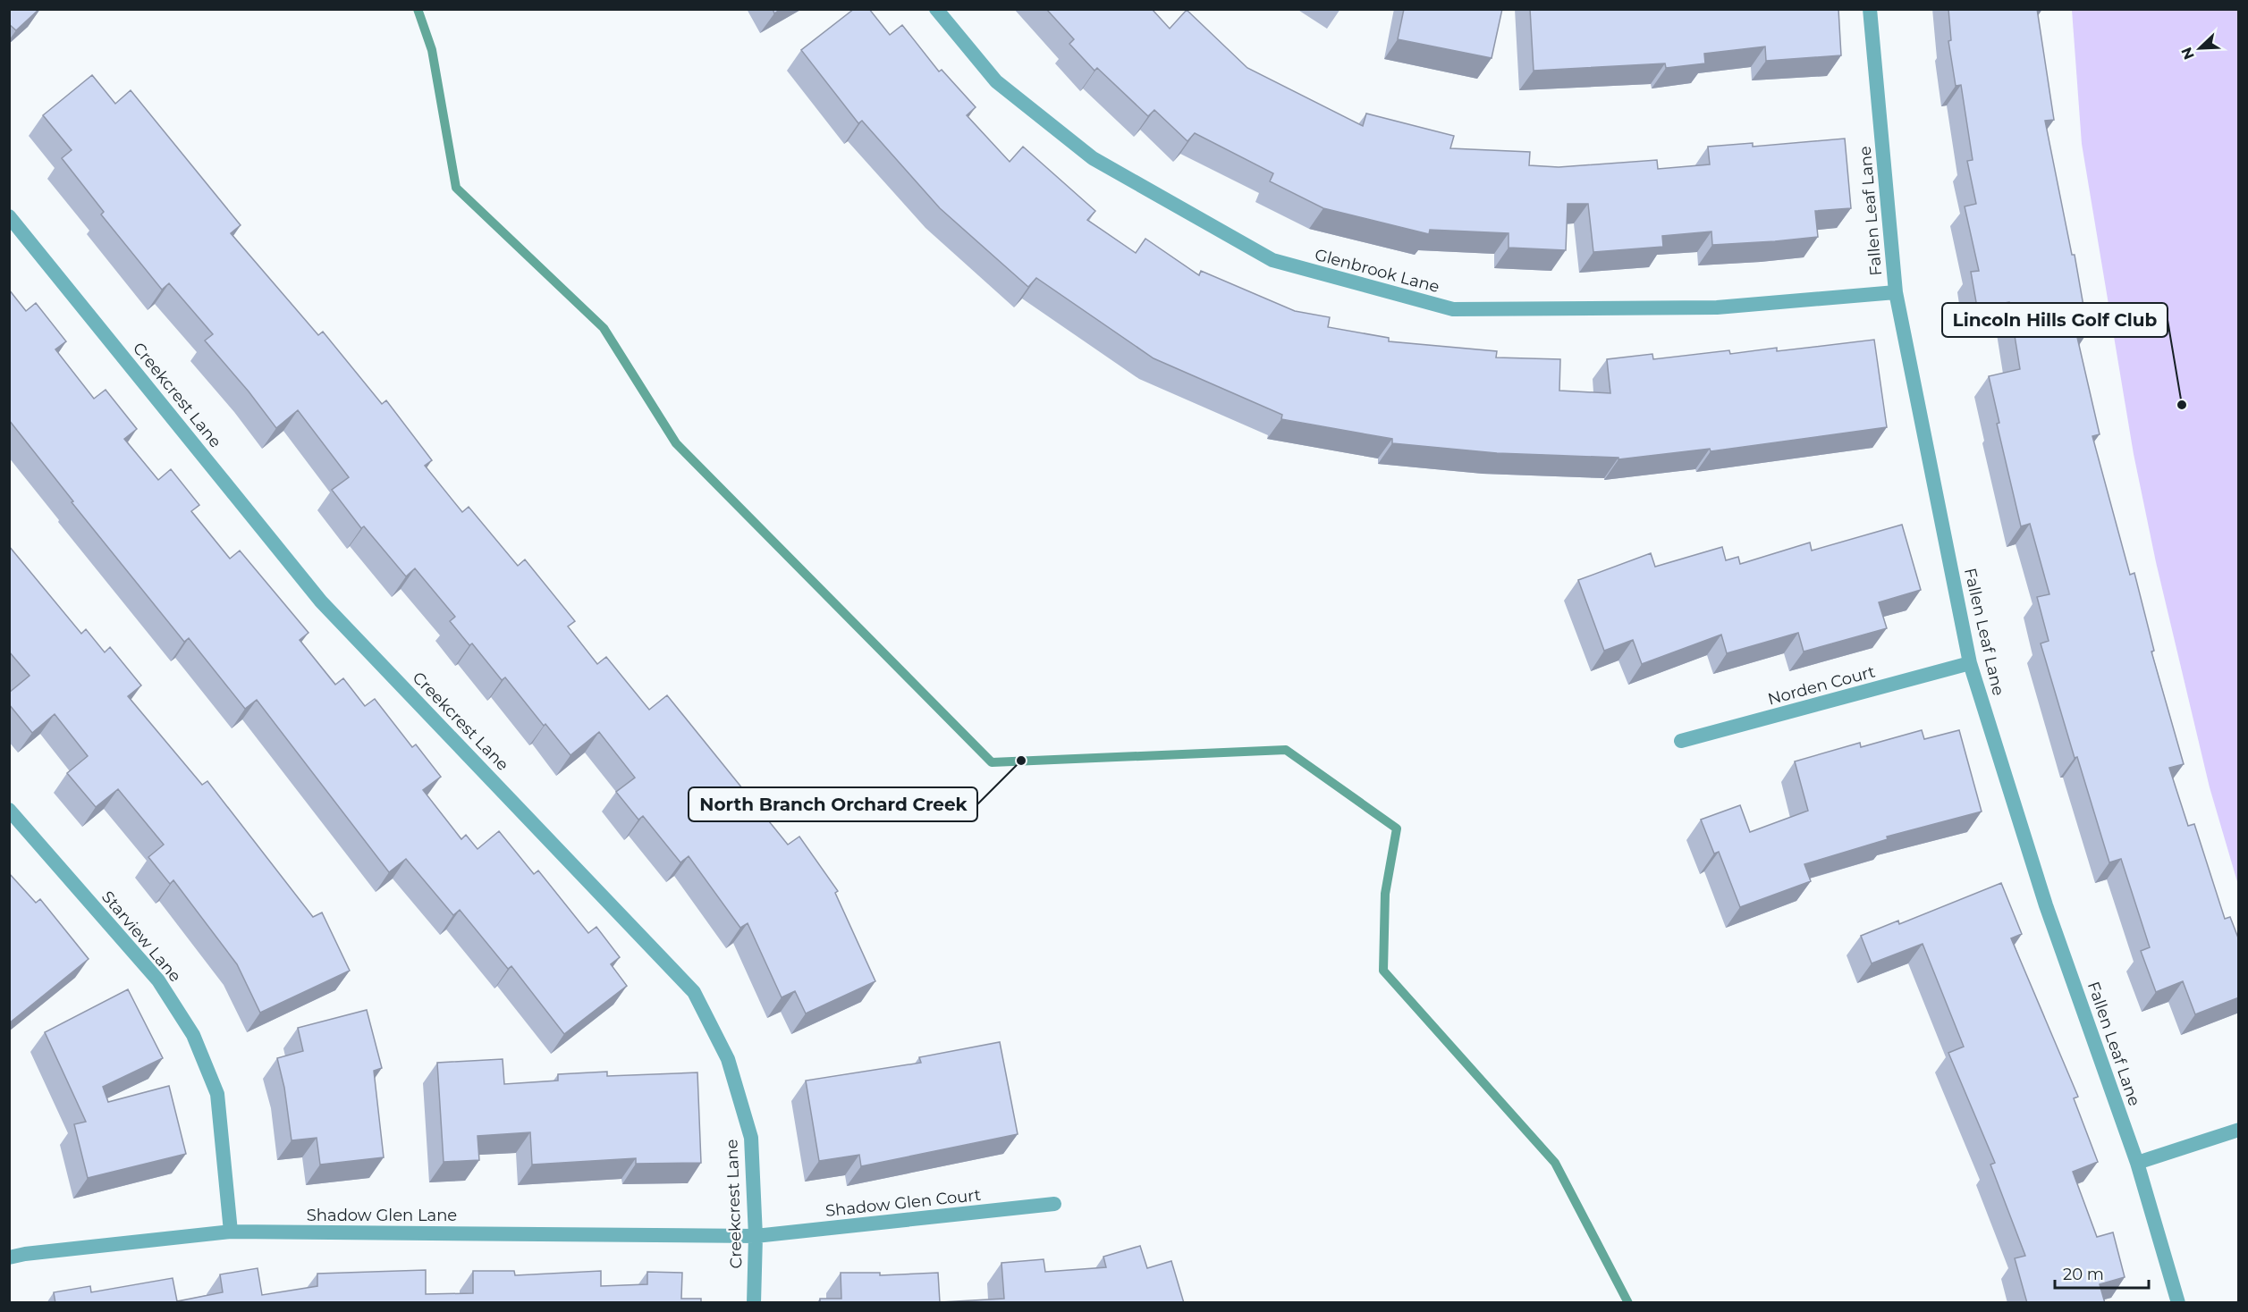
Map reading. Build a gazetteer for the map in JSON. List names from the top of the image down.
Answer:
{
  "streets": {
    "street": [
      "Fallen Leaf Lane",
      "Glenbrook Lane",
      "Creekcrest Lane",
      "Norden Court",
      "Starview Lane",
      "Shadow Glen Court",
      "Shadow Glen Lane"
    ]
  },
  "crossings": [
    ["Fallen Leaf Lane", "Glenbrook Lane"],
    ["Fallen Leaf Lane", "Norden Court"],
    ["Creekcrest Lane", "Shadow Glen Court"],
    ["Creekcrest Lane", "Shadow Glen Lane"],
    ["Starview Lane", "Shadow Glen Lane"],
    ["Shadow Glen Court", "Shadow Glen Lane"]
  ],
  "places": ["Lincoln Hills Golf Club", "North Branch Orchard Creek"],
  "scale_bar": "20 m",
  "north": "bottom left"
}
